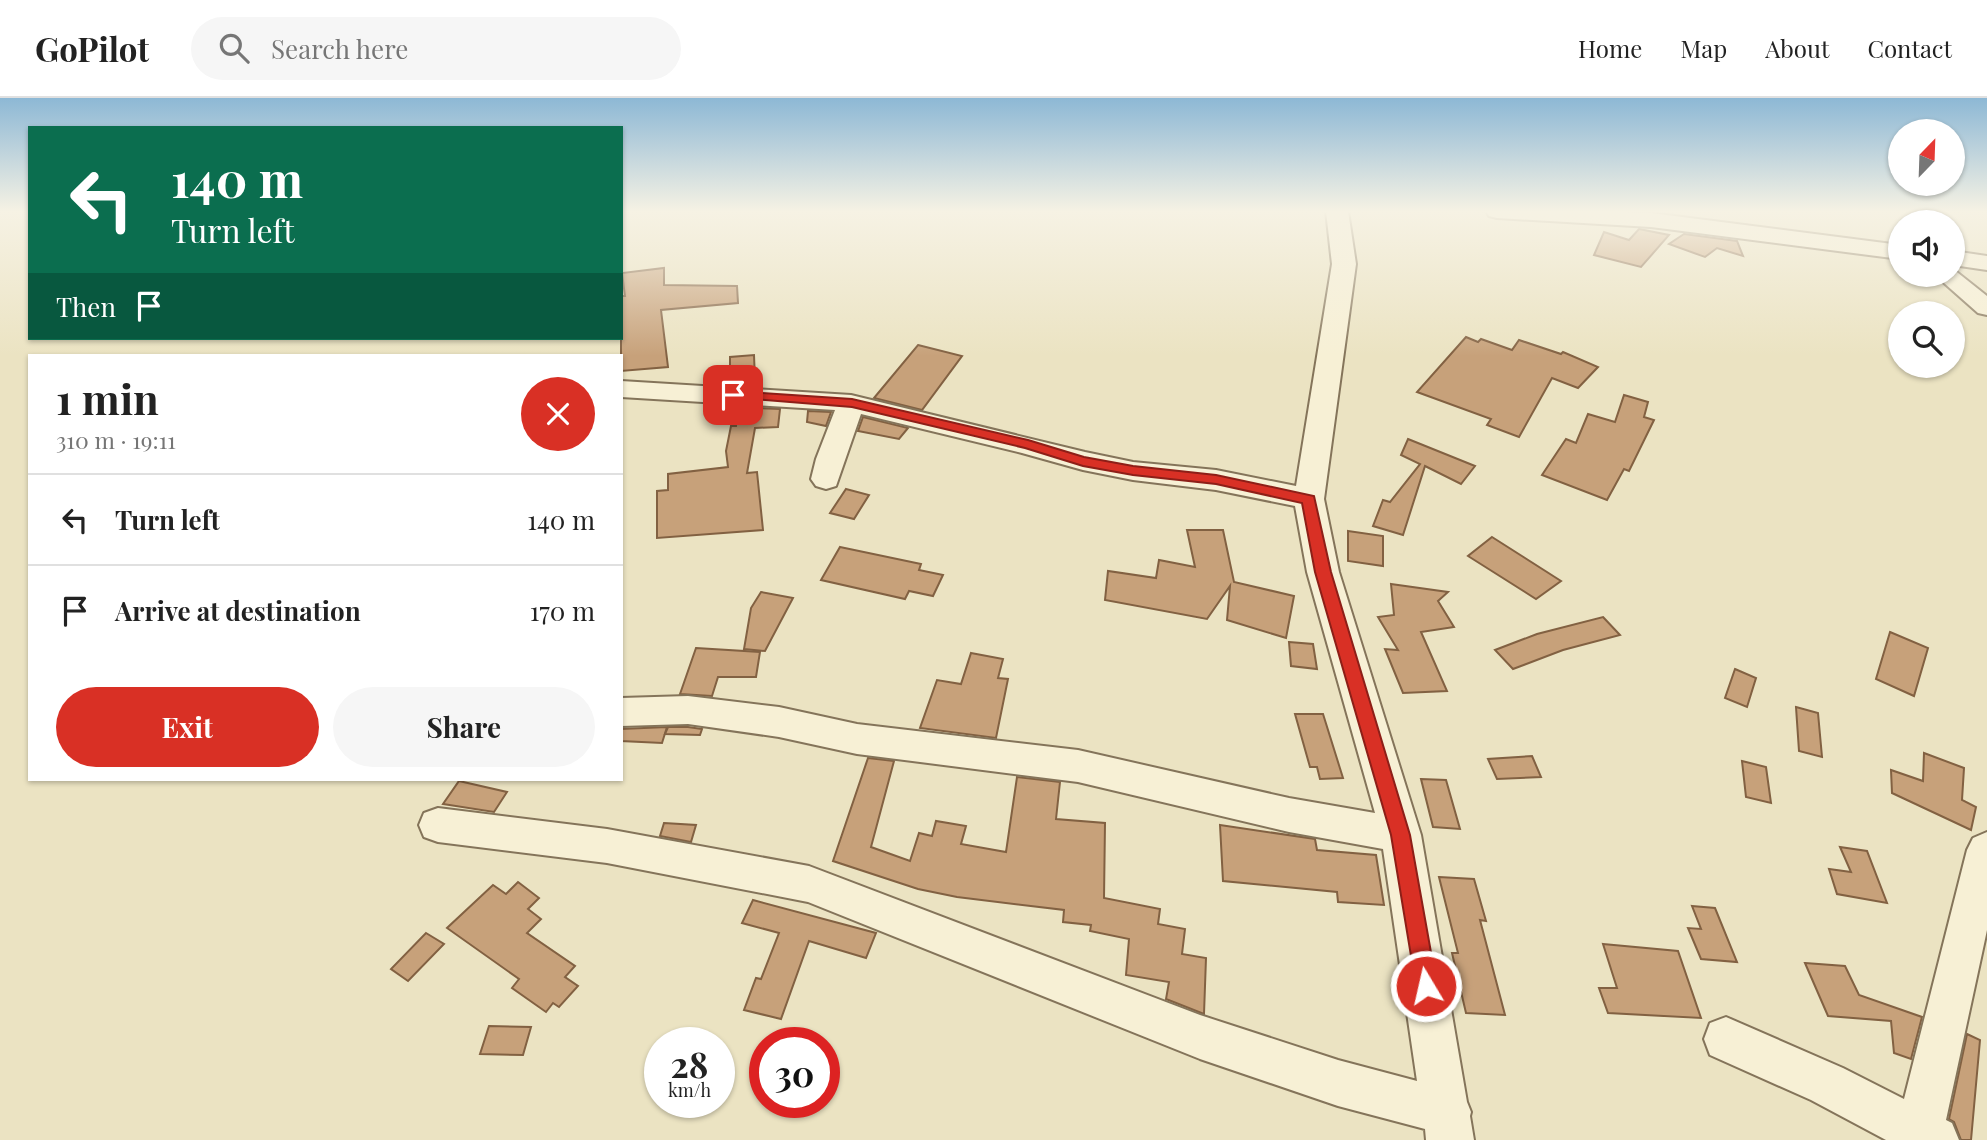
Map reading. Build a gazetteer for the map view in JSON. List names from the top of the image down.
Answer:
{
  "north": "top right",
  "page": {
    "header": "GoPilot",
    "search": "Search here",
    "nav": [
      "Home",
      "Map",
      "About",
      "Contact"
    ],
    "turn": ["140 m", "Turn left"],
    "then": "Then",
    "heading": ["1 min", "310 m · 19:11"],
    "list": [
      {
        "name": "Turn left",
        "value": "140 m"
      },
      {
        "name": "Arrive at destination",
        "value": "170 m"
      }
    ],
    "buttons": ["Exit", "Share"],
    "speed": "28 km/h",
    "limit": "30"
  }
}
